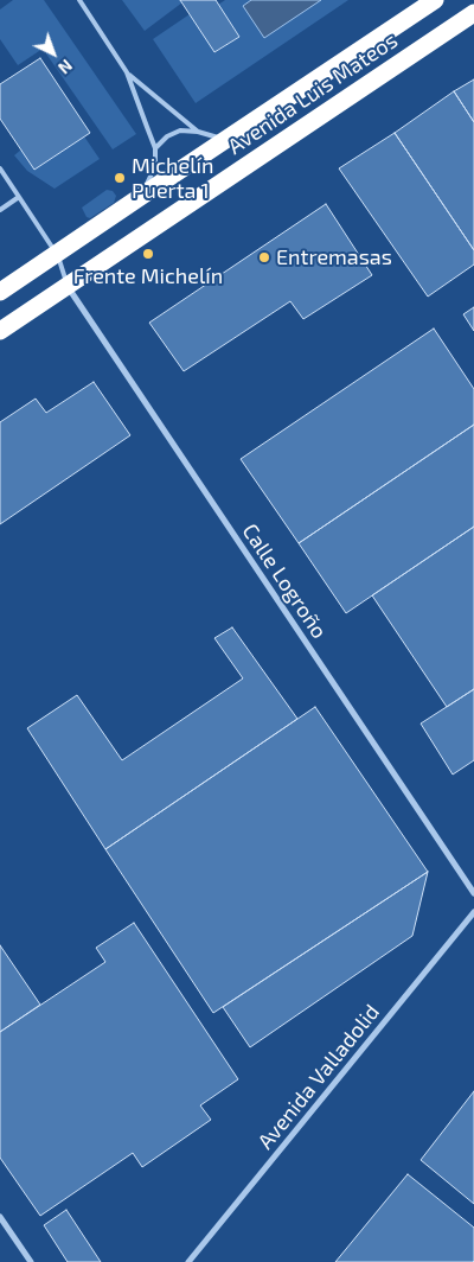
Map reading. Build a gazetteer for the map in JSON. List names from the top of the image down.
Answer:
{
  "streets": {
    "highway": ["Avenida Luis Mateos"],
    "street": ["Calle Logroño", "Avenida Valladolid"]
  },
  "crossings": [
    ["Avenida Luis Mateos", "Calle Logroño"]
  ],
  "places": ["Michelín Puerta 1", "Frente Michelín", "Entremasas"],
  "north": "bottom right"
}
